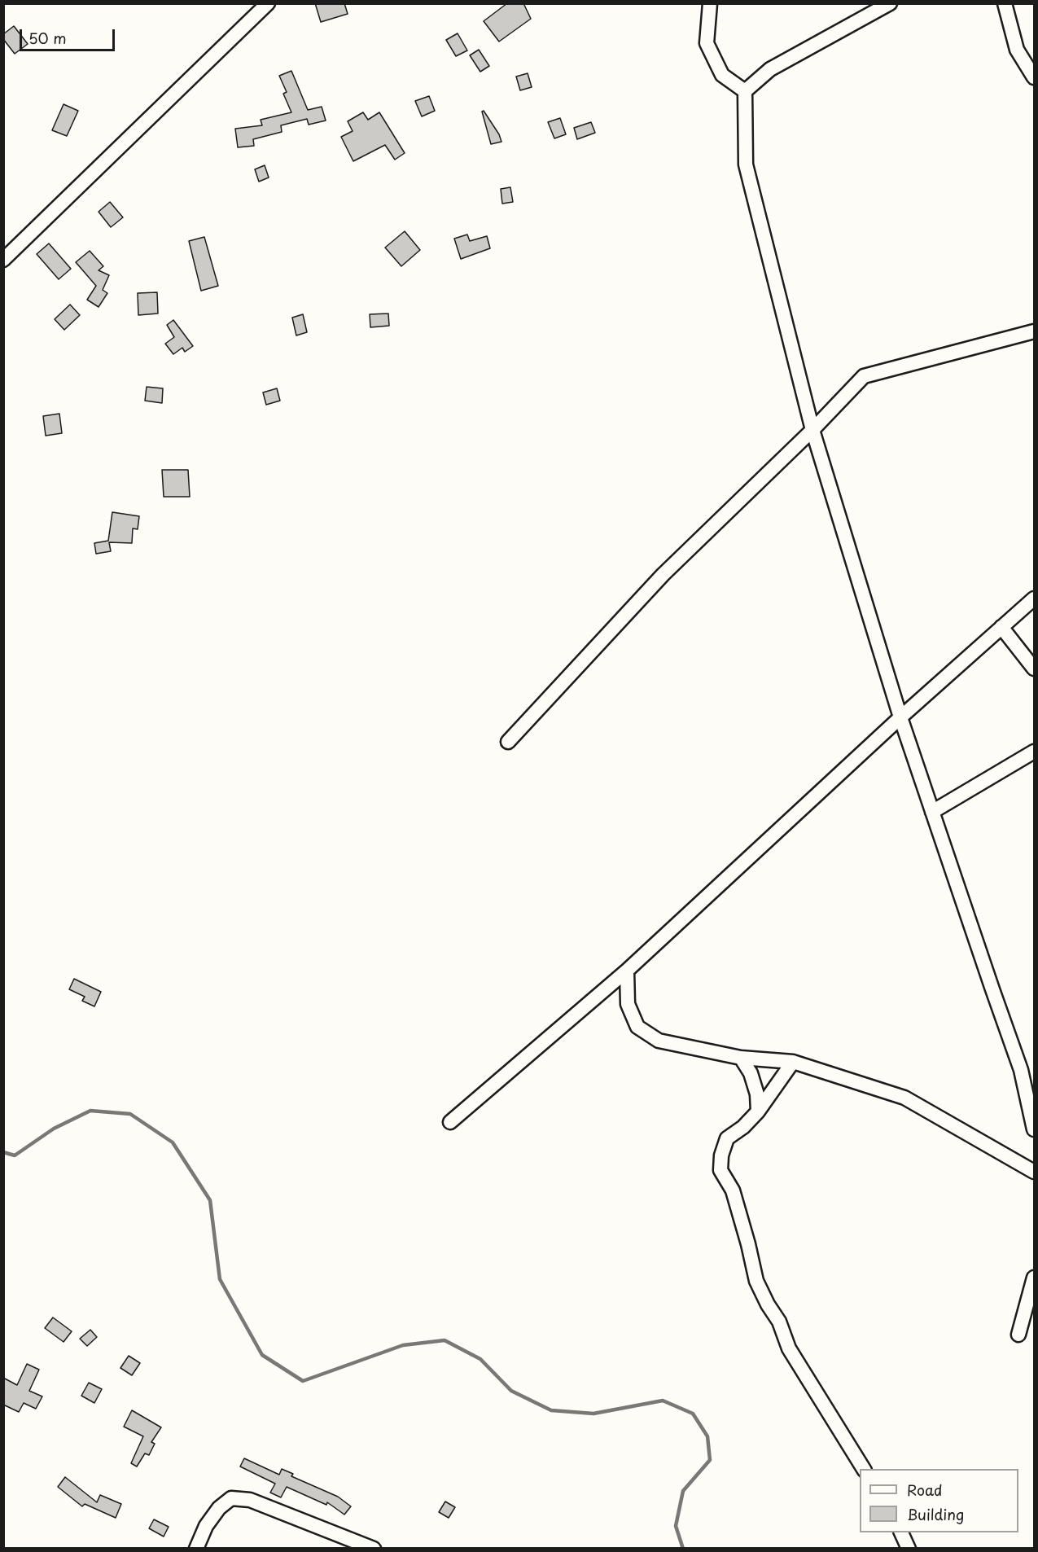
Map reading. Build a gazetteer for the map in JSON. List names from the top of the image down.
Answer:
{
  "legend": ["Road", "Building"],
  "scale_bar": "50 m"
}
